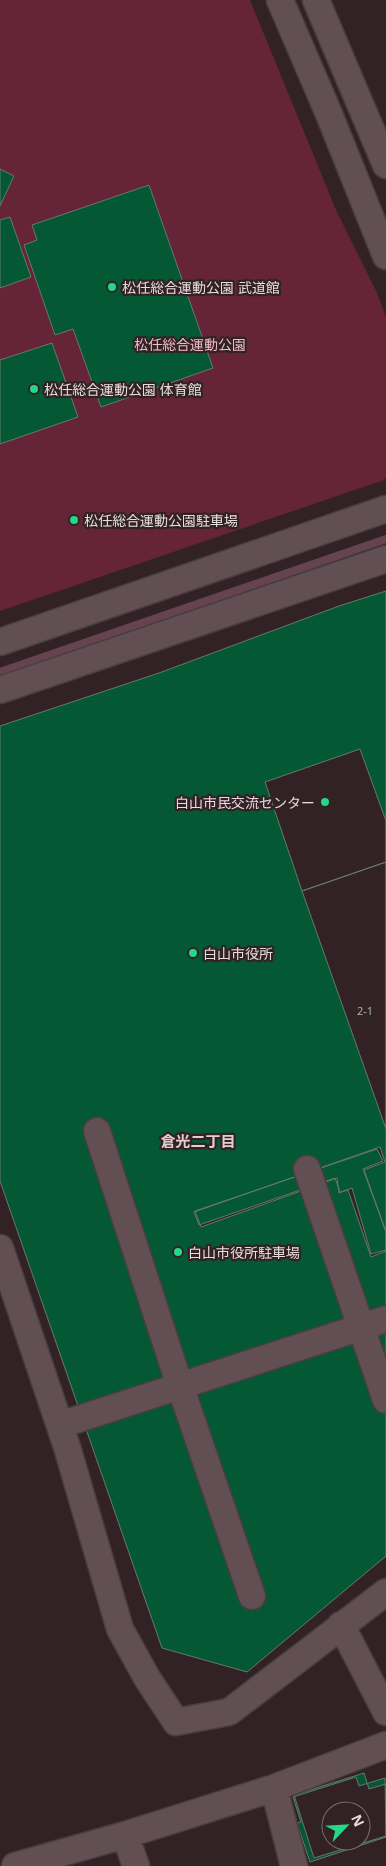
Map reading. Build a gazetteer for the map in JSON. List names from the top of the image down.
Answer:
{
  "districts": ["倉光二丁目"],
  "parks": ["松任総合運動公園"],
  "places": [
    "松任総合運動公園 武道館",
    "松任総合運動公園 体育館",
    "松任総合運動公園駐車場",
    "白山市民交流センター",
    "白山市役所",
    "白山市役所駐車場"
  ],
  "house_numbers": ["2-1"],
  "north": "top right"
}
